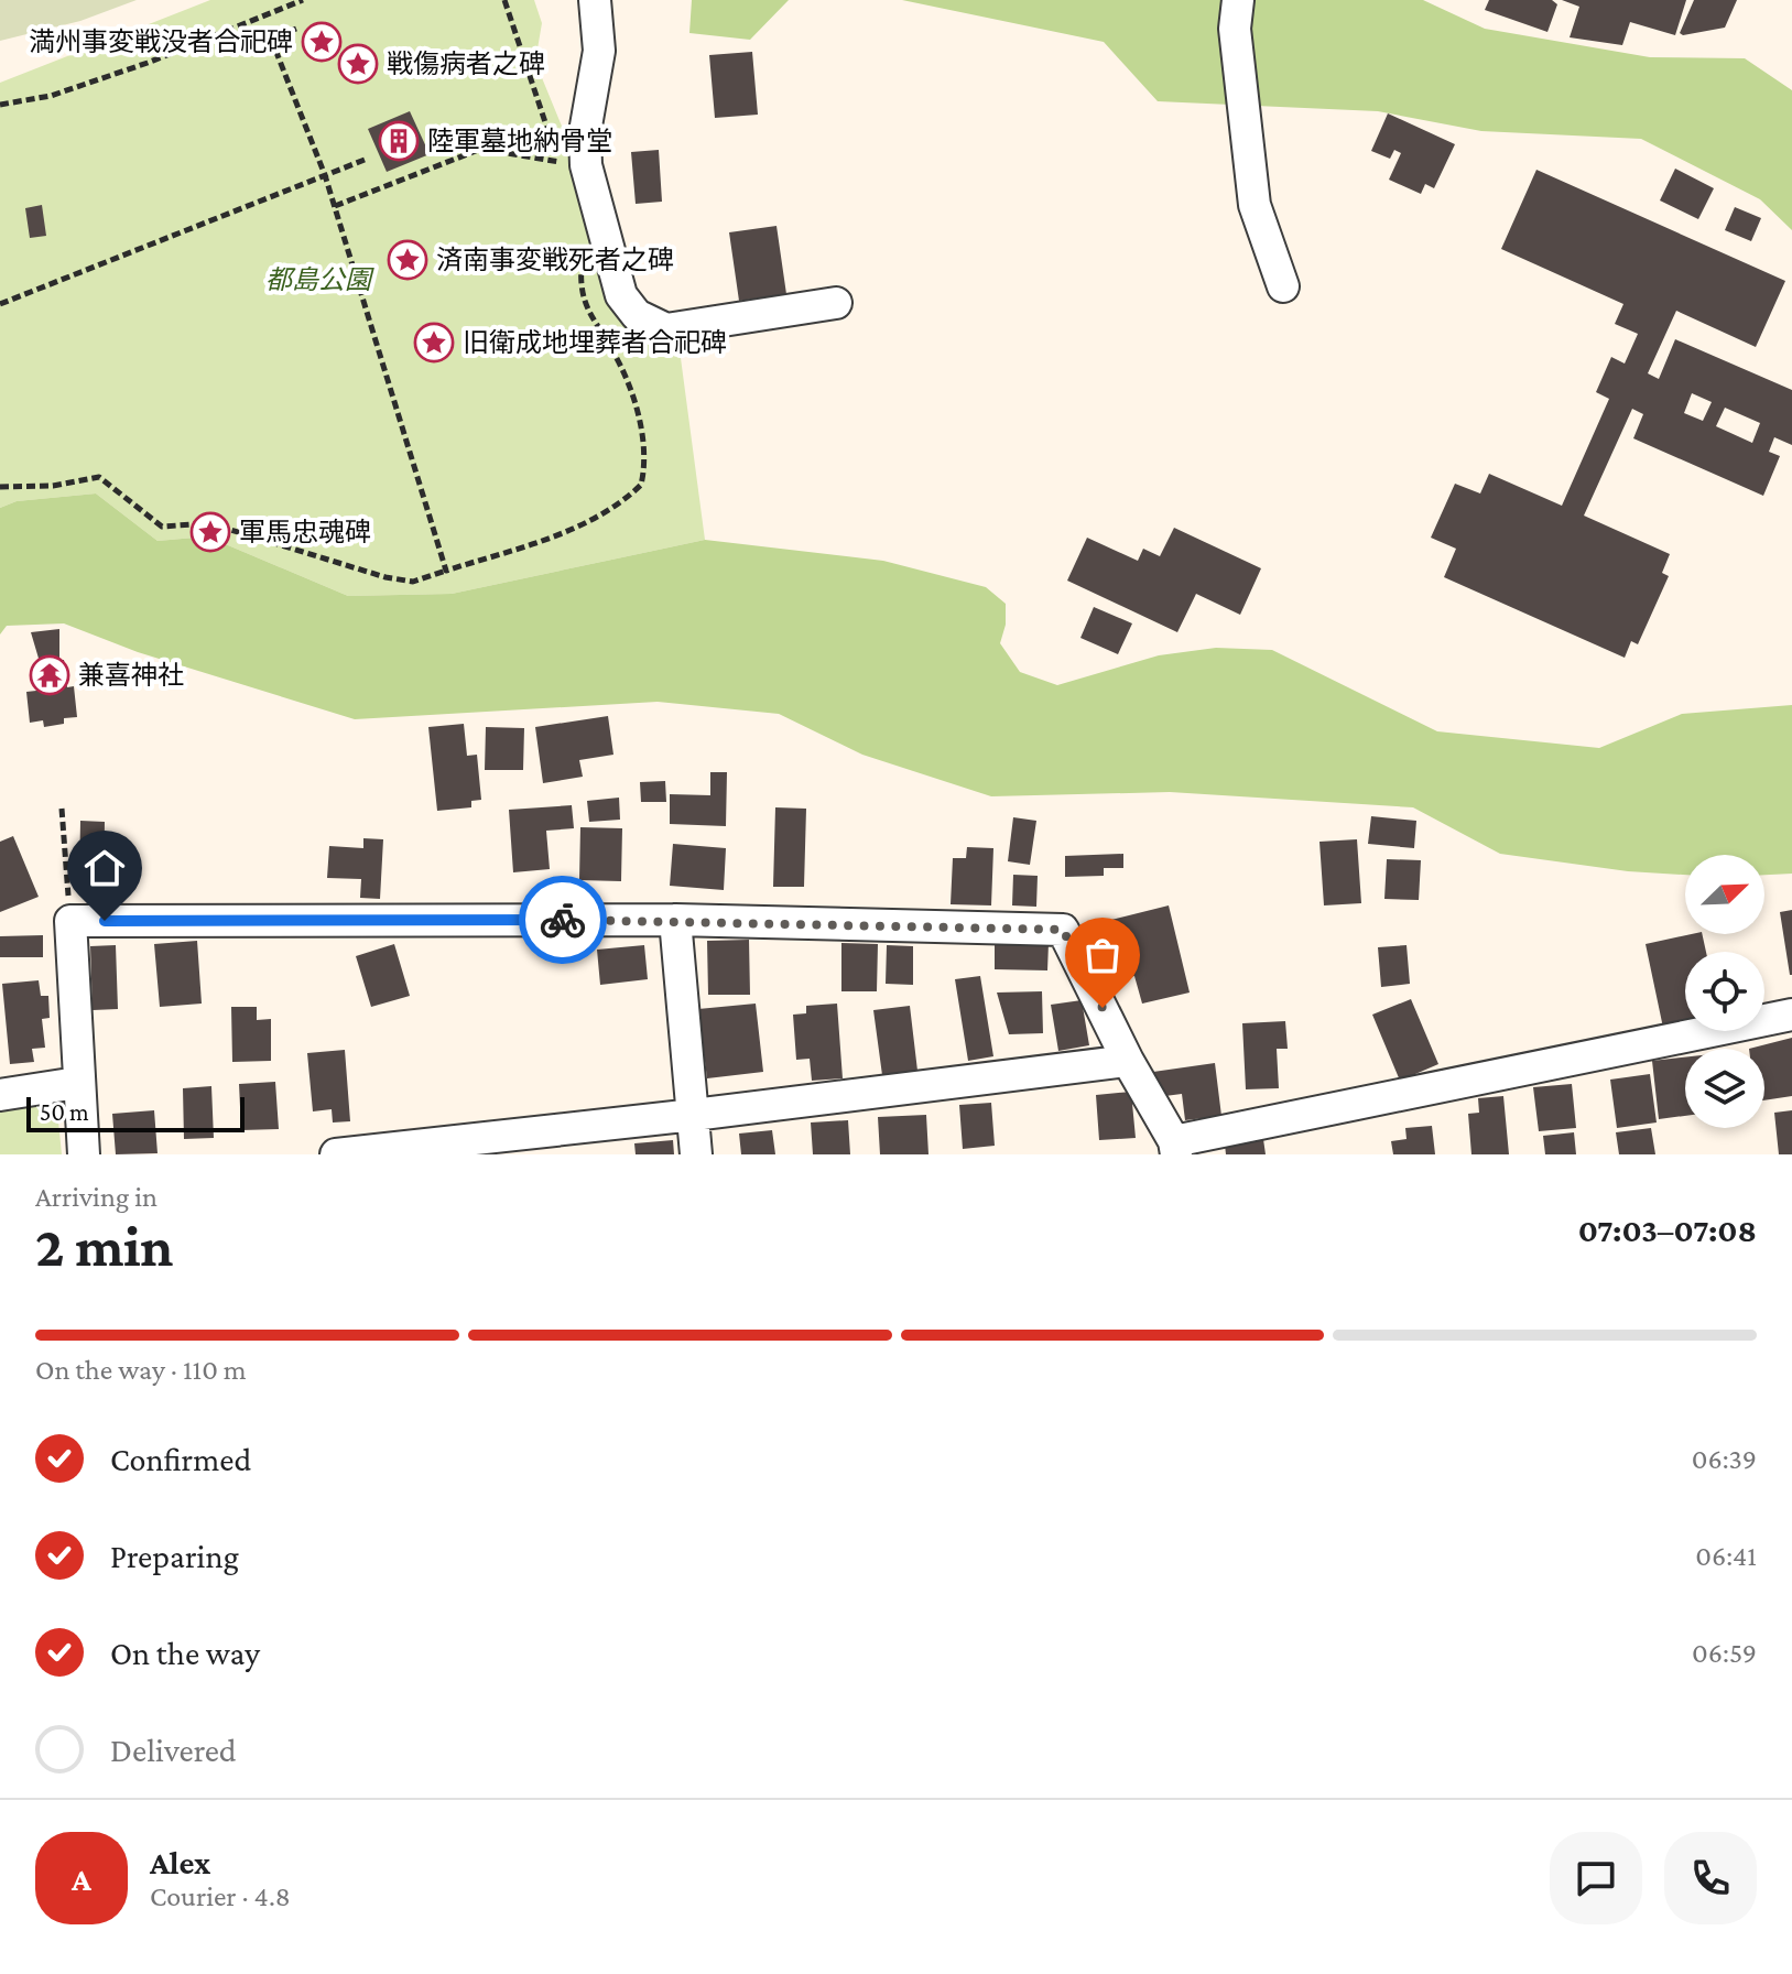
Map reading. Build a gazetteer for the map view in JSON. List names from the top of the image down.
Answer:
{
  "parks": ["都島公園"],
  "places": {
    "place": [
      "満州事変戦没者合祀碑",
      "戦傷病者之碑",
      "済南事変戦死者之碑",
      "旧衛成地埋葬者合祀碑",
      "軍馬忠魂碑"
    ],
    "building": ["陸軍墓地納骨堂"],
    "temple": ["兼喜神社"]
  },
  "scale_bar": "50 m",
  "north": "top right",
  "page": {
    "scale": "50 m",
    "heading": ["2 min", "Arriving in", "07:03–07:08"],
    "panel": ["Alex", "Courier · 4.8"],
    "bar": "On the way · 110 m",
    "list": [
      ["Confirmed", "06:39"],
      ["Preparing", "06:41"],
      ["On the way", "06:59"],
      "Delivered"
    ],
    "round": "A"
  }
}
